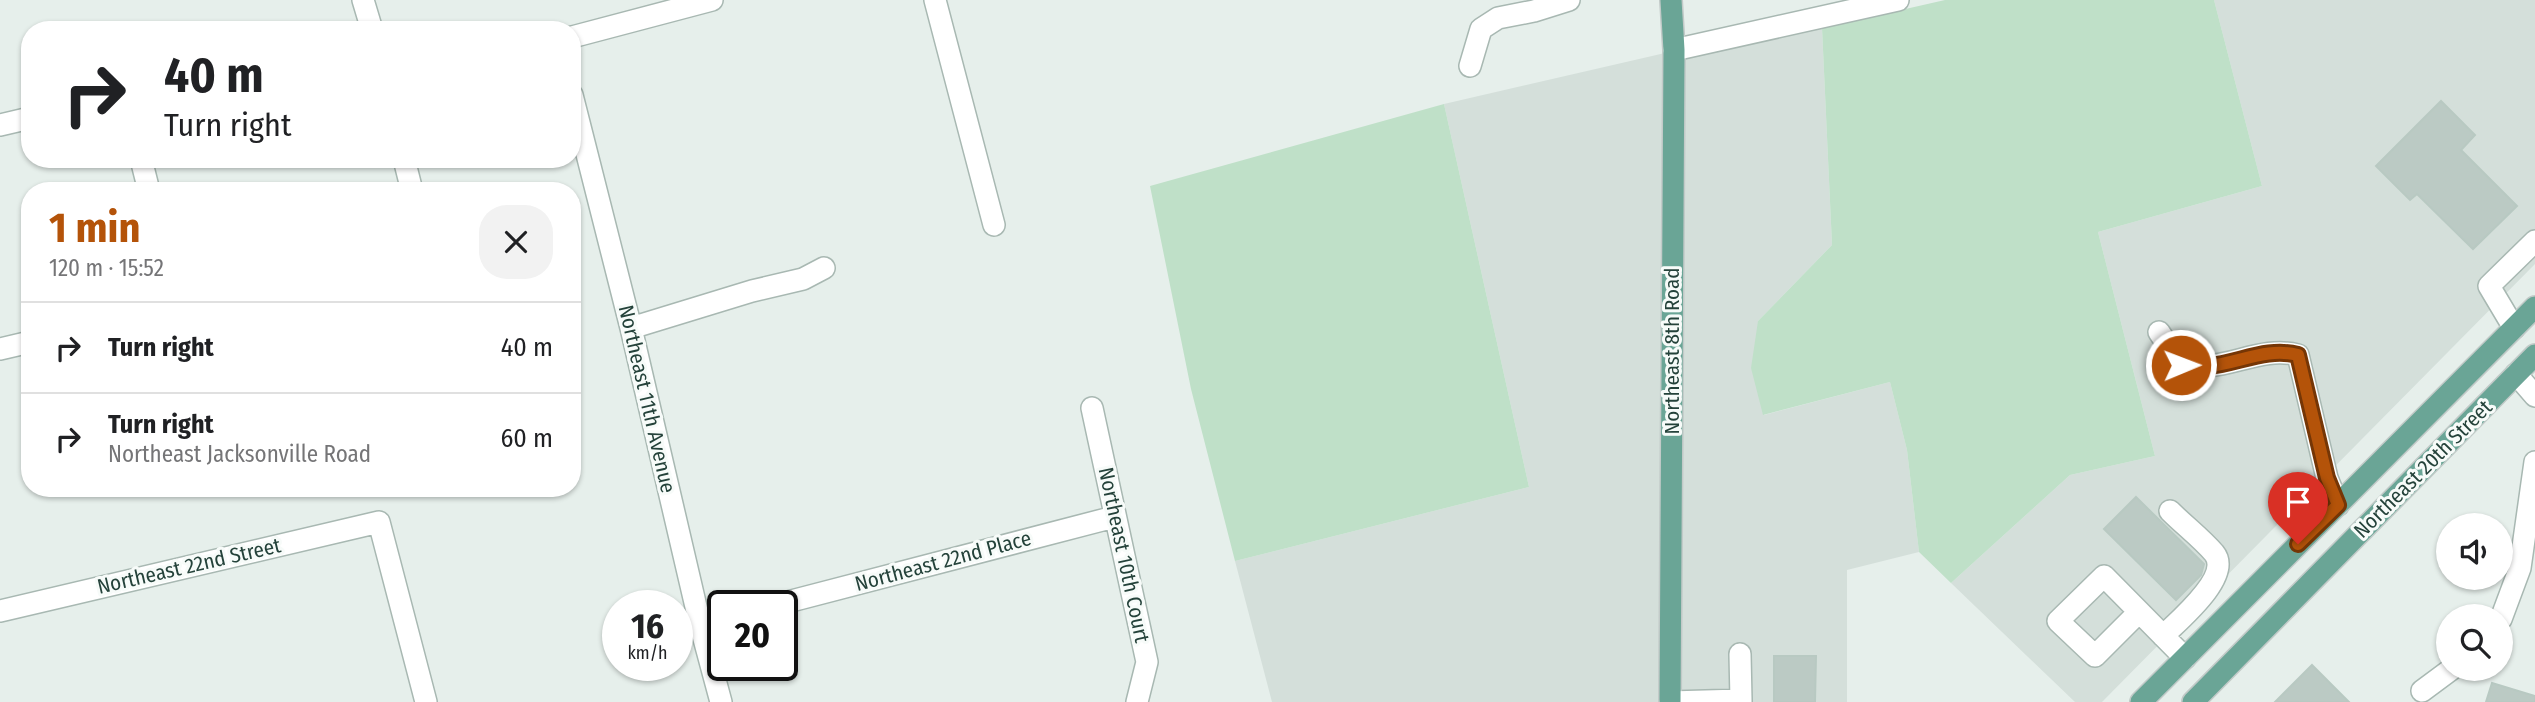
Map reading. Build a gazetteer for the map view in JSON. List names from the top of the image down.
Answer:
{
  "streets": {
    "main road": ["Northeast 8th Road", "Northeast 20th Street"],
    "street": [
      "Northeast 11th Avenue",
      "Northeast 10th Court",
      "Northeast 22nd Place",
      "Northeast 22nd Street"
    ]
  },
  "crossings": [
    ["Northeast 10th Court", "Northeast 22nd Place"]
  ],
  "page": {
    "turn": ["40 m", "Turn right"],
    "heading": ["1 min", "120 m · 15:52"],
    "list": [
      {
        "name": "Turn right",
        "value": "40 m"
      },
      {
        "name": "Turn right",
        "note": "Northeast Jacksonville Road",
        "value": "60 m"
      }
    ],
    "speed": "16 km/h",
    "limit": "20"
  }
}
